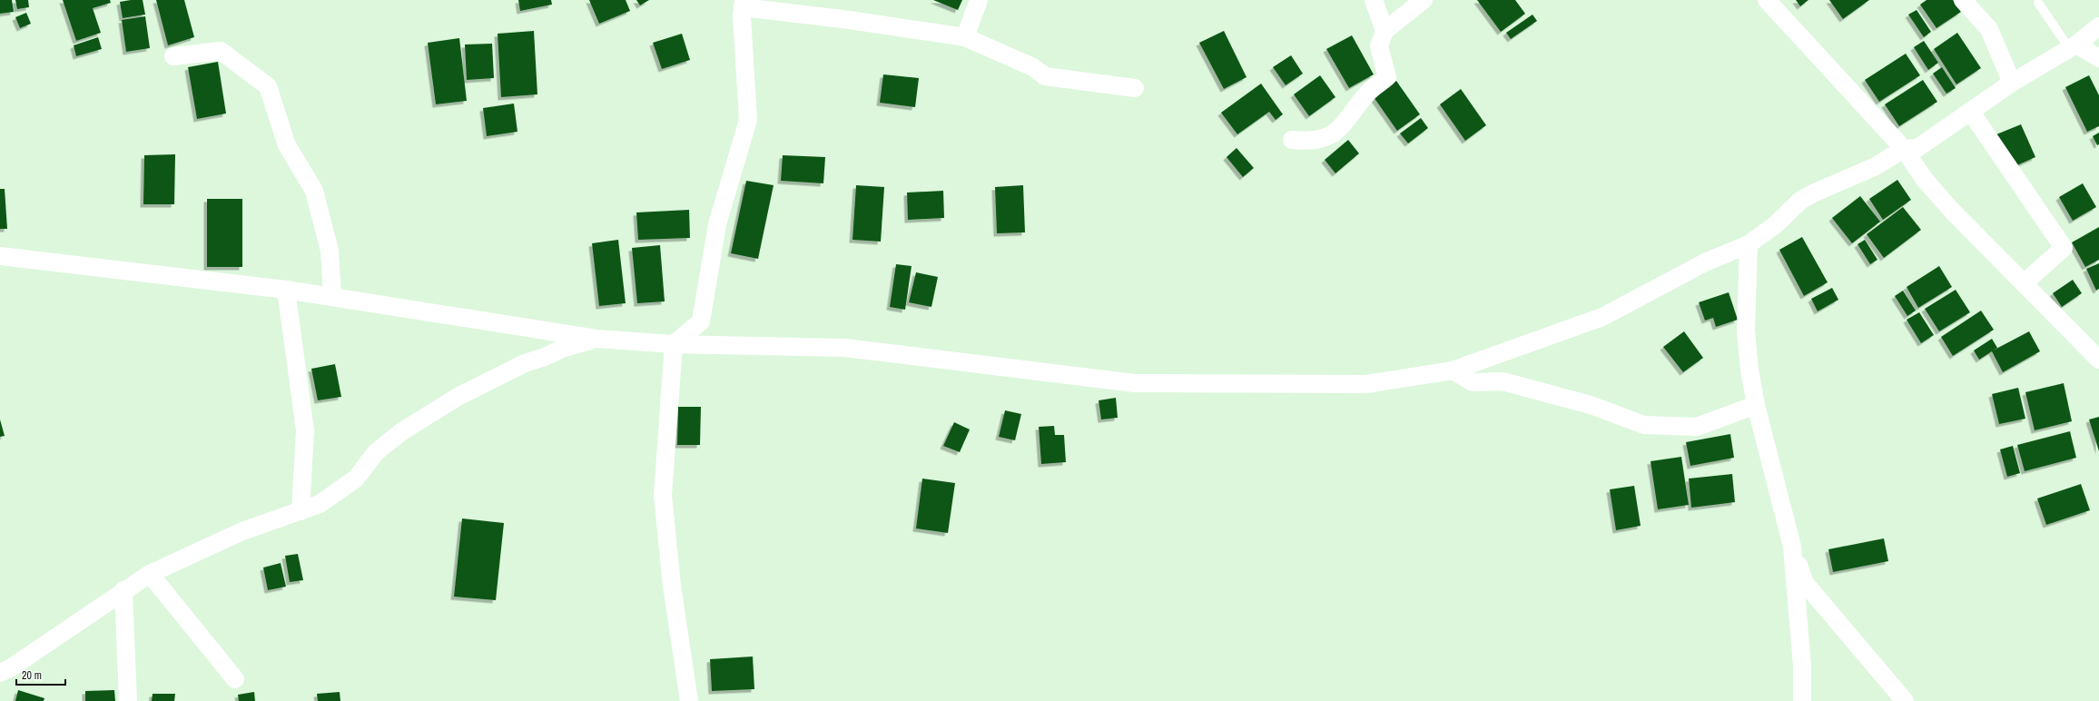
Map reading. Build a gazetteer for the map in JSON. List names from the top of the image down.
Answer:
{
  "scale_bar": "20 m"
}
